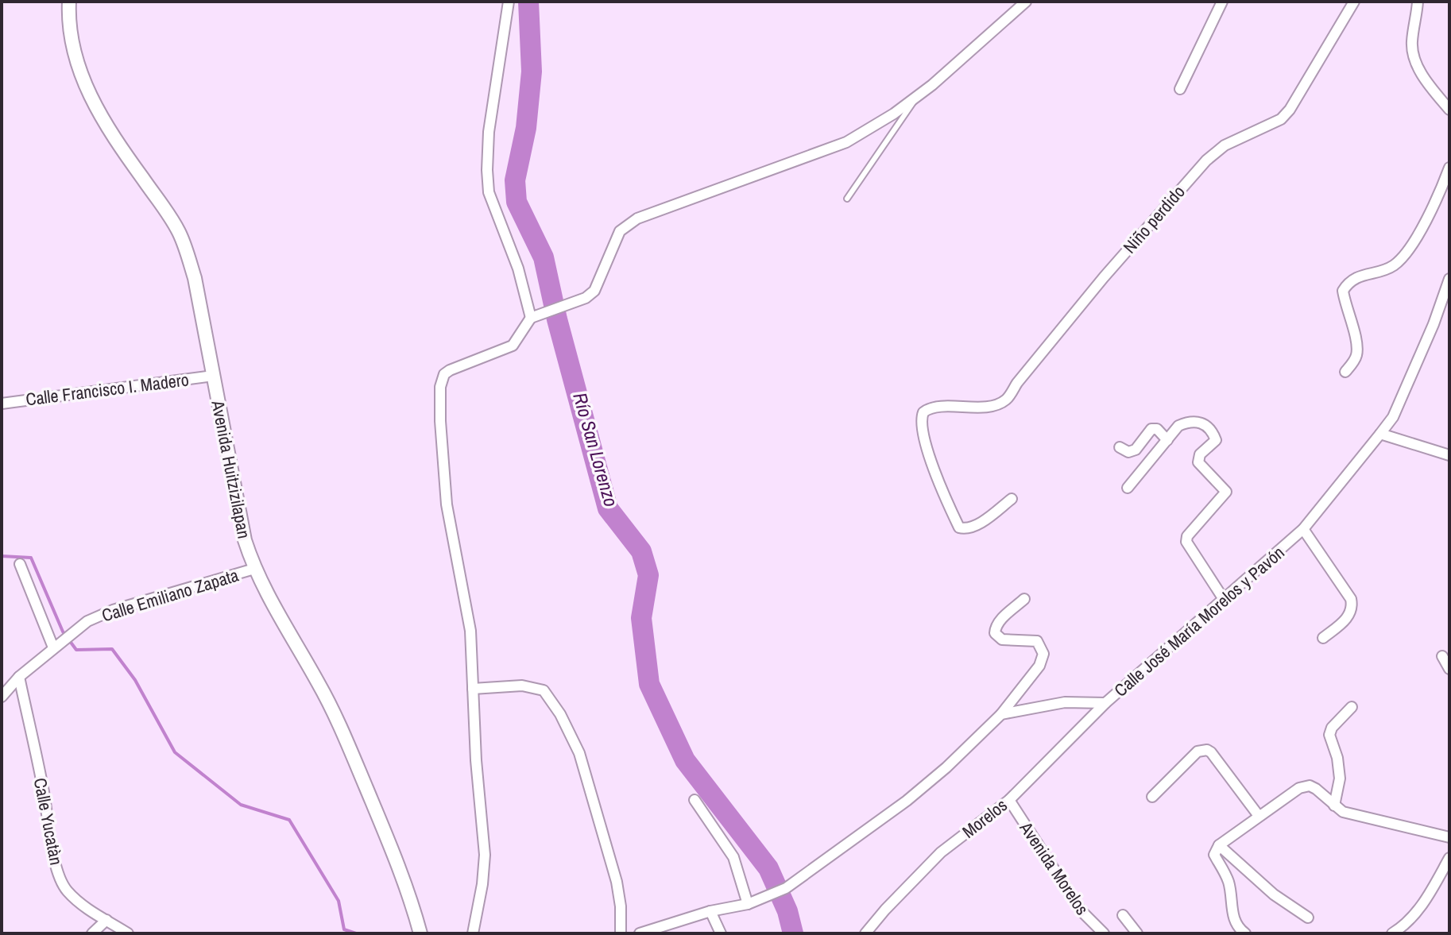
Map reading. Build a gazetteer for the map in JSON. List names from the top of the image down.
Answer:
{
  "streets": {
    "street": [
      "Niño perdido",
      "Calle Francisco I. Madero",
      "Avenida Huitzizilapan",
      "Calle Emiliano Zapata",
      "Calle José María Morelos y Pavón",
      "Morelos",
      "Calle Yucatàn",
      "Avenida Morelos"
    ]
  },
  "crossings": [
    ["Calle Francisco I. Madero", "Avenida Huitzizilapan"],
    ["Avenida Huitzizilapan", "Calle Emiliano Zapata"],
    ["Calle Emiliano Zapata", "Calle Yucatàn"],
    ["Calle José María Morelos y Pavón", "Morelos"],
    ["Morelos", "Avenida Morelos"]
  ],
  "water": ["Río San Lorenzo"]
}
